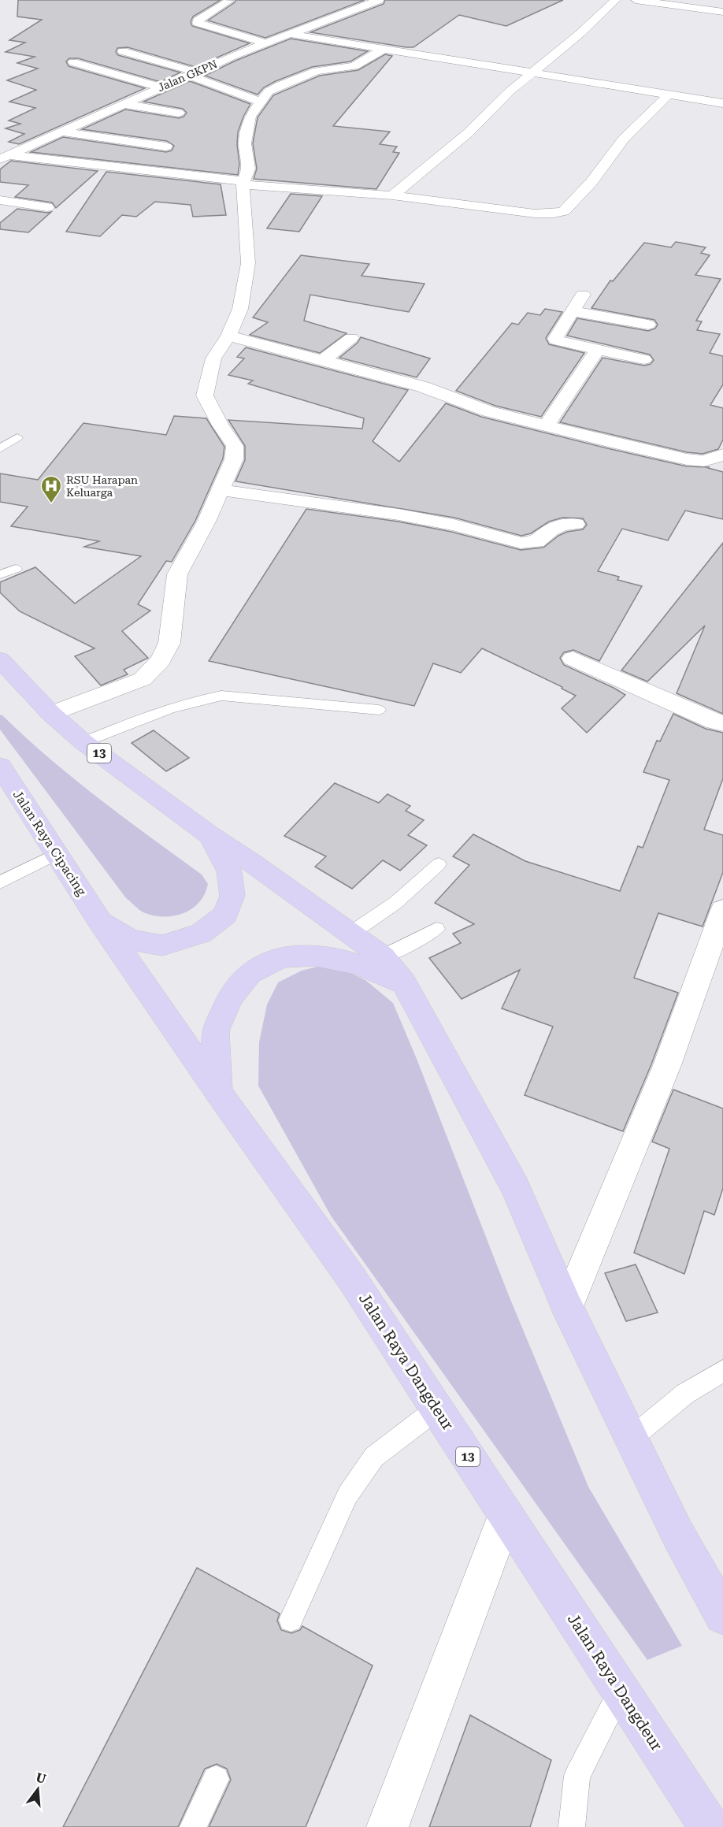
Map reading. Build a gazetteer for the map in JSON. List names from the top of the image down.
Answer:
{
  "streets": {
    "highway": ["13", "Jalan Raya Cipacing", "Jalan Raya Dangdeur"],
    "street": ["Jalan GKPN"]
  },
  "crossings": [
    ["13", "Jalan Raya Cipacing"],
    ["13", "Jalan Raya Dangdeur"]
  ],
  "places": {
    "hospital": ["RSU Harapan Keluarga"]
  },
  "north": "top"
}
